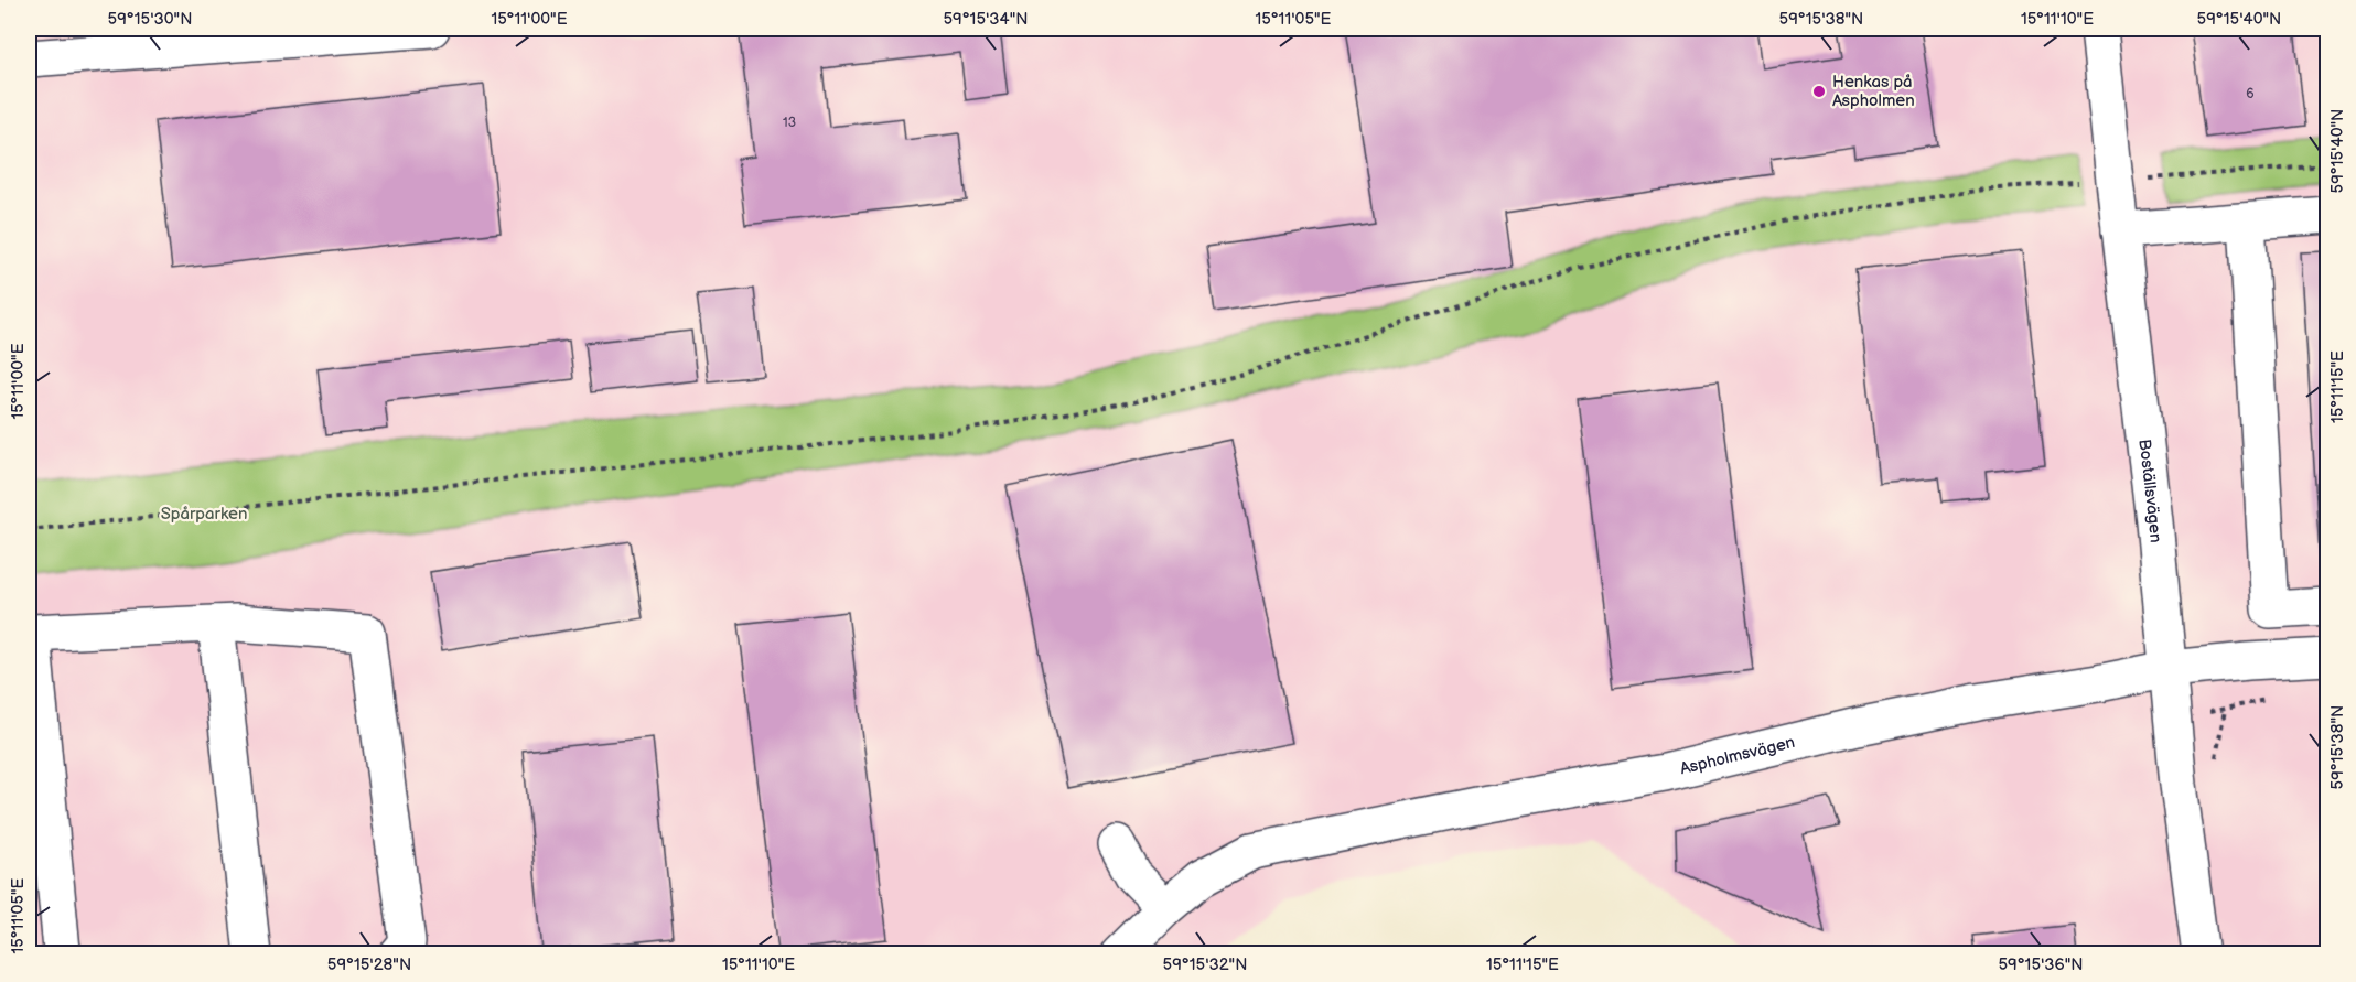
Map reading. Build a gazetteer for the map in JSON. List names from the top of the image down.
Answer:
{
  "streets": {
    "street": ["Boställsvägen", "Aspholmsvägen"]
  },
  "crossings": [
    ["Boställsvägen", "Aspholmsvägen"]
  ],
  "parks": ["Spårparken"],
  "places": ["Henkas på Aspholmen"],
  "house_numbers": ["6", "13"],
  "coordinates": [
    "59°15'30\"N",
    "15°11'00\"E",
    "59°15'34\"N",
    "15°11'05\"E",
    "59°15'38\"N",
    "15°11'10\"E",
    "59°15'40\"N",
    "15°11'15\"E",
    "59°15'28\"N",
    "59°15'32\"N",
    "59°15'36\"N"
  ]
}
